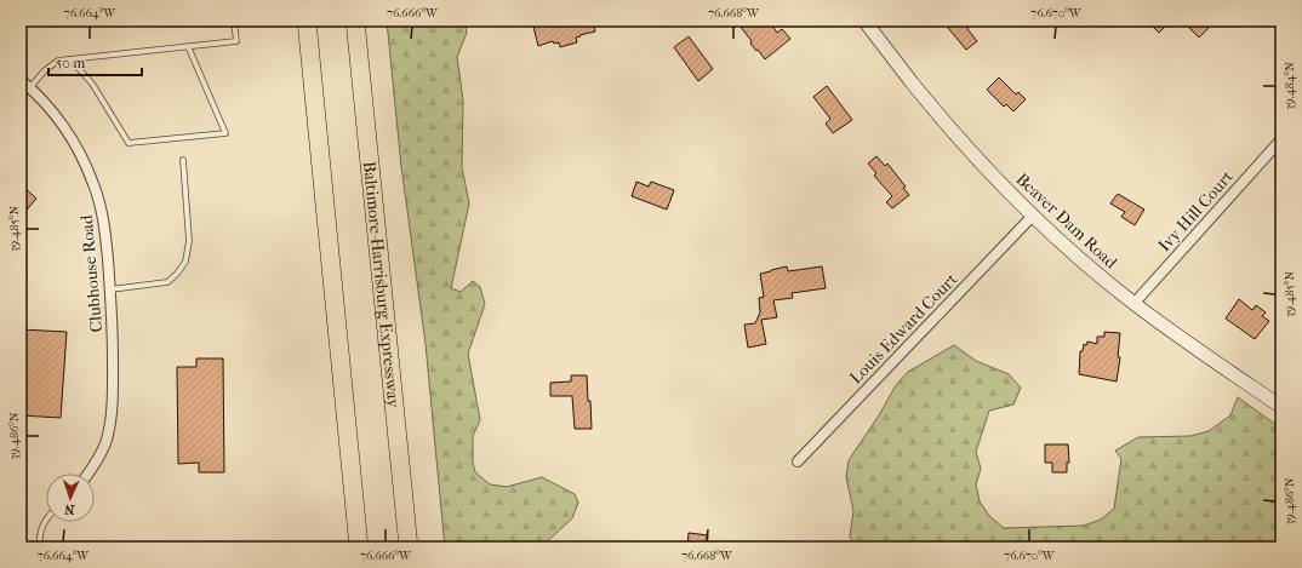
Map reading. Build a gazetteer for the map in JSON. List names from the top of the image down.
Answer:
{
  "streets": {
    "highway": ["Baltimore-Harrisburg Expressway"],
    "street": [
      "Ivy Hill Court",
      "Beaver Dam Road",
      "Clubhouse Road",
      "Louis Edward Court"
    ]
  },
  "crossings": [
    ["Ivy Hill Court", "Beaver Dam Road"],
    ["Beaver Dam Road", "Louis Edward Court"]
  ],
  "scale_bar": "50 m",
  "north": "bottom",
  "coordinates": [
    "76.664°W",
    "76.666°W",
    "76.668°W",
    "76.670°W",
    "39.484°N",
    "39.485°N",
    "39.486°N"
  ]
}
